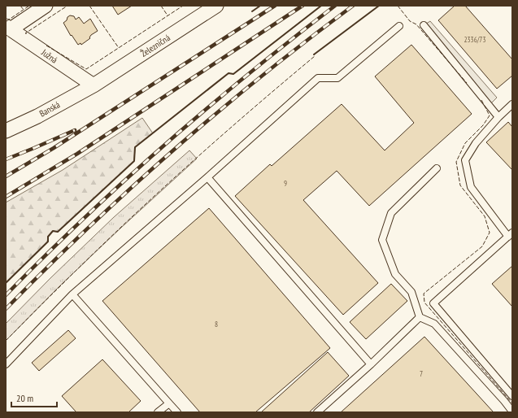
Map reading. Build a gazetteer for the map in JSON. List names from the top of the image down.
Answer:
{
  "streets": {
    "street": ["Železničná", "Južná", "Banská"]
  },
  "crossings": [
    ["Železničná", "Južná"],
    ["Železničná", "Banská"],
    ["Južná", "Banská"]
  ],
  "house_numbers": [
    "2336/73",
    "9",
    "8",
    "7"
  ],
  "scale_bar": "20 m"
}
